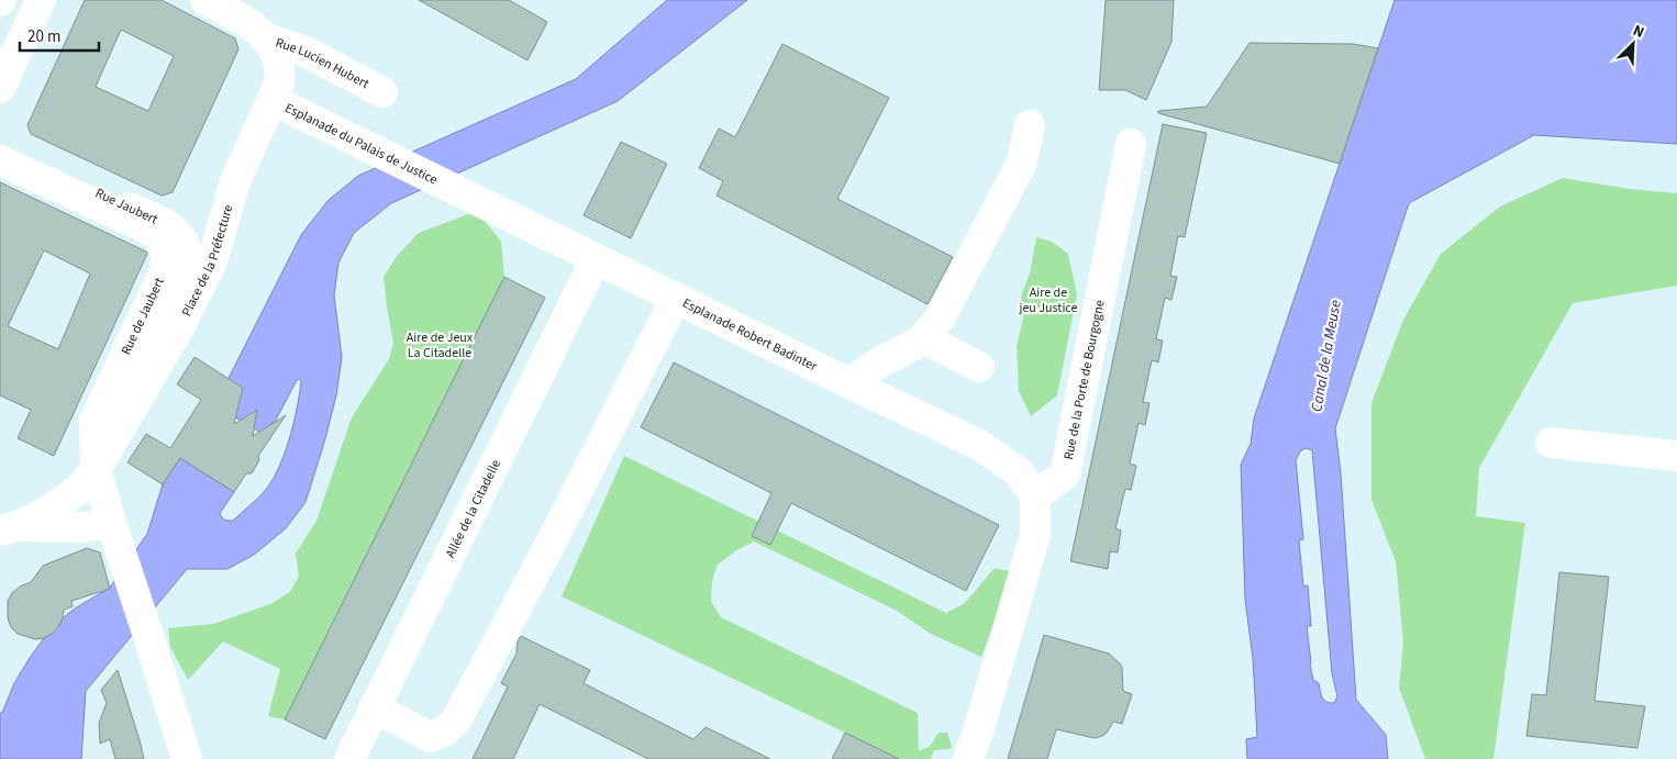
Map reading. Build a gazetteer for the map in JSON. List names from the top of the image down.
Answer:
{
  "streets": {
    "street": [
      "Rue Lucien Hubert",
      "Esplanade du Palais de Justice",
      "Rue Jaubert",
      "Place de la Préfecture",
      "Rue de Jaubert",
      "Esplanade Robert Badinter",
      "Rue de la Porte de Bourgogne",
      "Allée de la Citadelle"
    ]
  },
  "crossings": [
    ["Rue Lucien Hubert", "Place de la Préfecture"],
    ["Esplanade du Palais de Justice", "Place de la Préfecture"],
    ["Esplanade du Palais de Justice", "Esplanade Robert Badinter"],
    ["Rue Jaubert", "Place de la Préfecture"],
    ["Place de la Préfecture", "Rue de Jaubert"],
    ["Esplanade Robert Badinter", "Rue de la Porte de Bourgogne"],
    ["Esplanade Robert Badinter", "Allée de la Citadelle"]
  ],
  "water": ["Canal de la Meuse"],
  "parks": ["Aire de jeu Justice", "Aire de Jeux La Citadelle"],
  "scale_bar": "20 m",
  "north": "top right"
}
